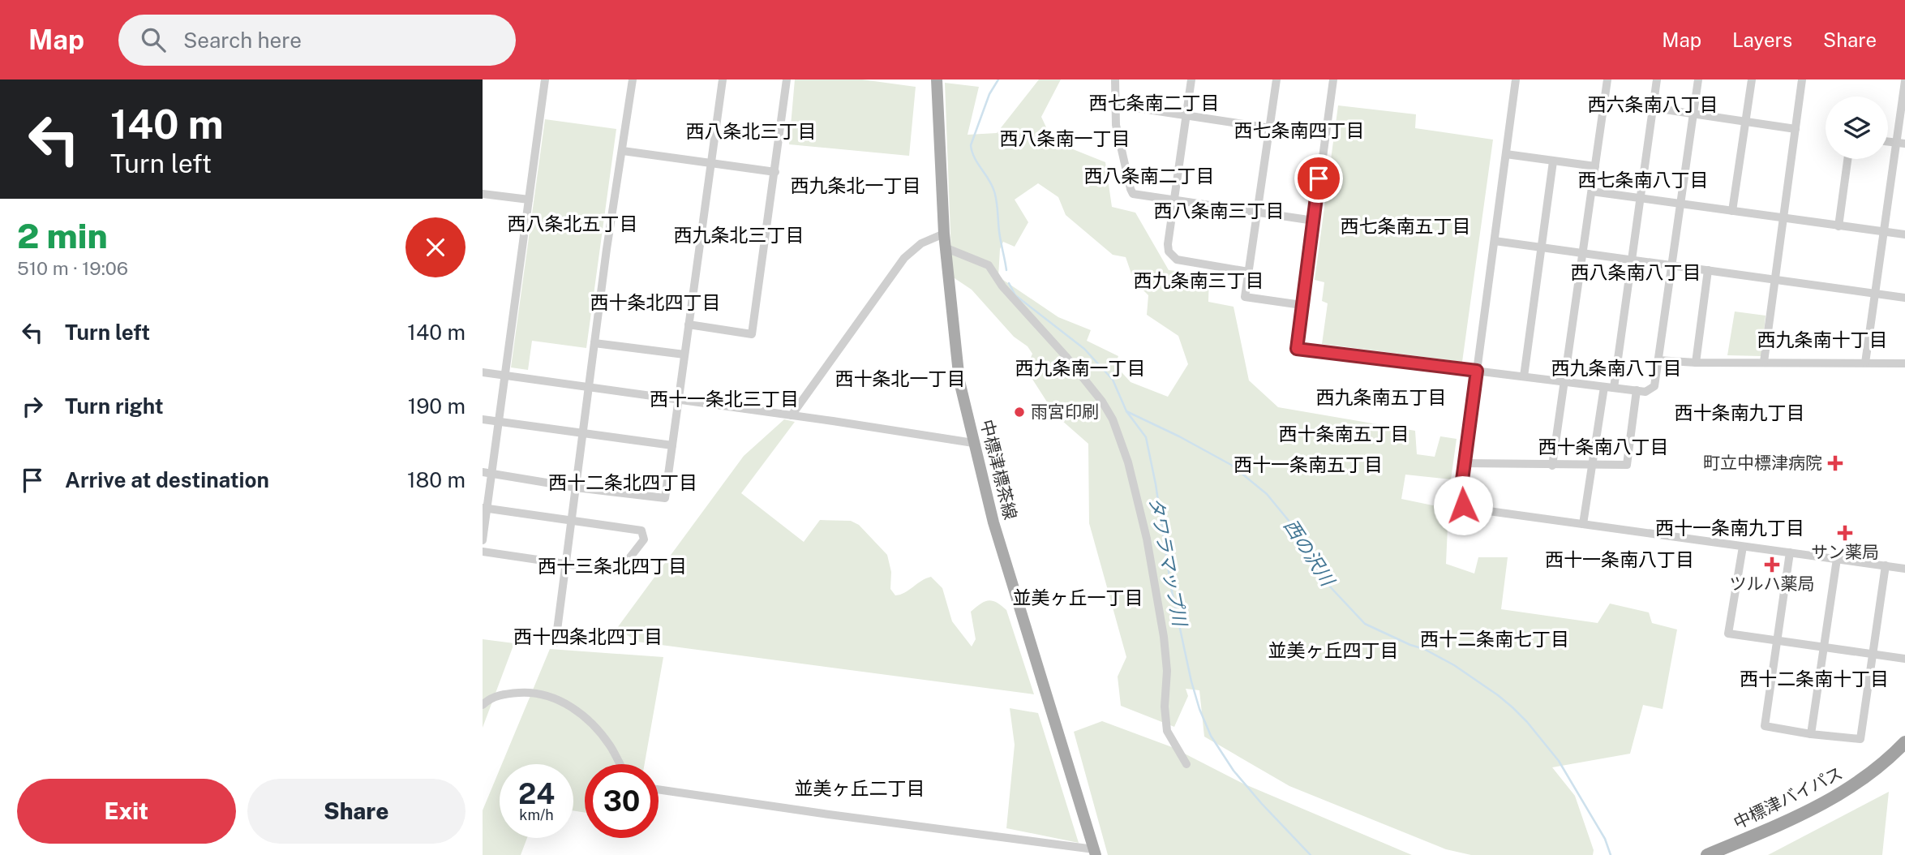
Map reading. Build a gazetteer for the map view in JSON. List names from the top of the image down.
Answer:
{
  "streets": {
    "highway": ["中標津バイパス"],
    "main road": ["中標津標茶線"]
  },
  "districts": [
    "西七条南二丁目",
    "西六条南八丁目",
    "西七条南四丁目",
    "西八条北三丁目",
    "西八条南一丁目",
    "西八条南二丁目",
    "西七条南八丁目",
    "西九条北一丁目",
    "西八条南三丁目",
    "西八条北五丁目",
    "西七条南五丁目",
    "西九条北三丁目",
    "西八条南八丁目",
    "西九条南三丁目",
    "西十条北四丁目",
    "西九条南十丁目",
    "西九条南一丁目",
    "西九条南八丁目",
    "西十条北一丁目",
    "西九条南五丁目",
    "西十一条北三丁目",
    "西十条南九丁目",
    "西十条南五丁目",
    "西十条南八丁目",
    "西十一条南五丁目",
    "西十二条北四丁目",
    "西十一条南九丁目",
    "西十一条南八丁目",
    "西十三条北四丁目",
    "並美ヶ丘一丁目",
    "西十四条北四丁目",
    "西十二条南七丁目",
    "並美ヶ丘四丁目",
    "西十二条南十丁目",
    "並美ヶ丘二丁目"
  ],
  "water": ["西の沢川", "タワラマップ川"],
  "places": {
    "other": ["雨宮印刷"],
    "health": ["町立中標津病院", "サン薬局", "ツルハ薬局"]
  },
  "page": {
    "header": "Map",
    "search": "Search here",
    "nav": ["Map", "Layers", "Share"],
    "turn": ["140 m", "Turn left"],
    "heading": ["2 min", "510 m · 19:06"],
    "list": [
      {
        "name": "Turn left",
        "value": "140 m"
      },
      {
        "name": "Turn right",
        "value": "190 m"
      },
      {
        "name": "Arrive at destination",
        "value": "180 m"
      }
    ],
    "speed": "24 km/h",
    "limit": "30",
    "buttons": ["Exit", "Share"]
  }
}
